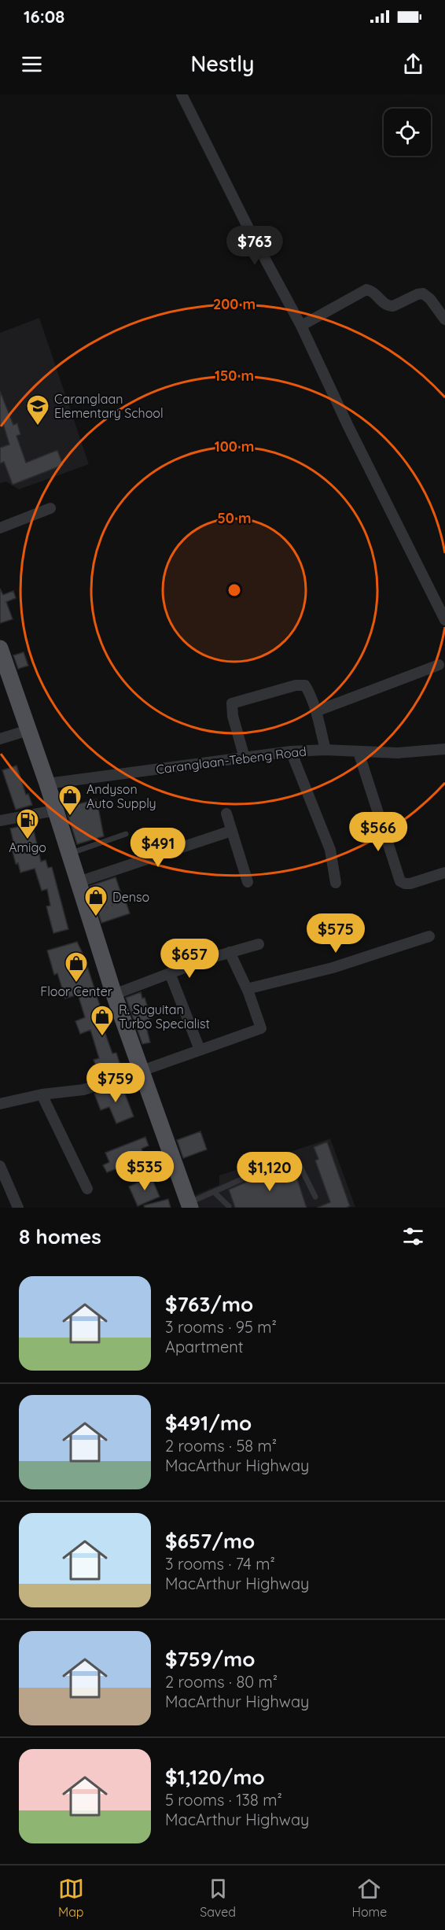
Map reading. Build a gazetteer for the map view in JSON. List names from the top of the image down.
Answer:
{
  "streets": {
    "street": ["Caranglaan-Tebeng Road"]
  },
  "places": {
    "school or university": ["Caranglaan Elementary School"],
    "shop": [
      "Andyson Auto Supply",
      "Denso",
      "Floor Center",
      "R. Suguitan Turbo Specialist"
    ],
    "fuel station": ["Amigo"]
  },
  "page": {
    "status": "16:08",
    "header": "Nestly",
    "price": [
      "$763",
      "$566",
      "$491",
      "$575",
      "$657",
      "$759",
      "$535",
      "$1,120"
    ],
    "heading": "8 homes",
    "list": [
      {
        "name": "$763/mo",
        "note": "3 rooms · 95 m² · Apartment"
      },
      {
        "name": "$491/mo",
        "note": "2 rooms · 58 m² · MacArthur Highway"
      },
      {
        "name": "$657/mo",
        "note": "3 rooms · 74 m² · MacArthur Highway"
      },
      {
        "name": "$759/mo",
        "note": "2 rooms · 80 m² · MacArthur Highway"
      },
      {
        "name": "$1,120/mo",
        "note": "5 rooms · 138 m² · MacArthur Highway"
      }
    ],
    "tabs": ["Map", "Saved", "Home"]
  },
  "rings": [
    "200 m",
    "150 m",
    "100 m",
    "50 m"
  ]
}
